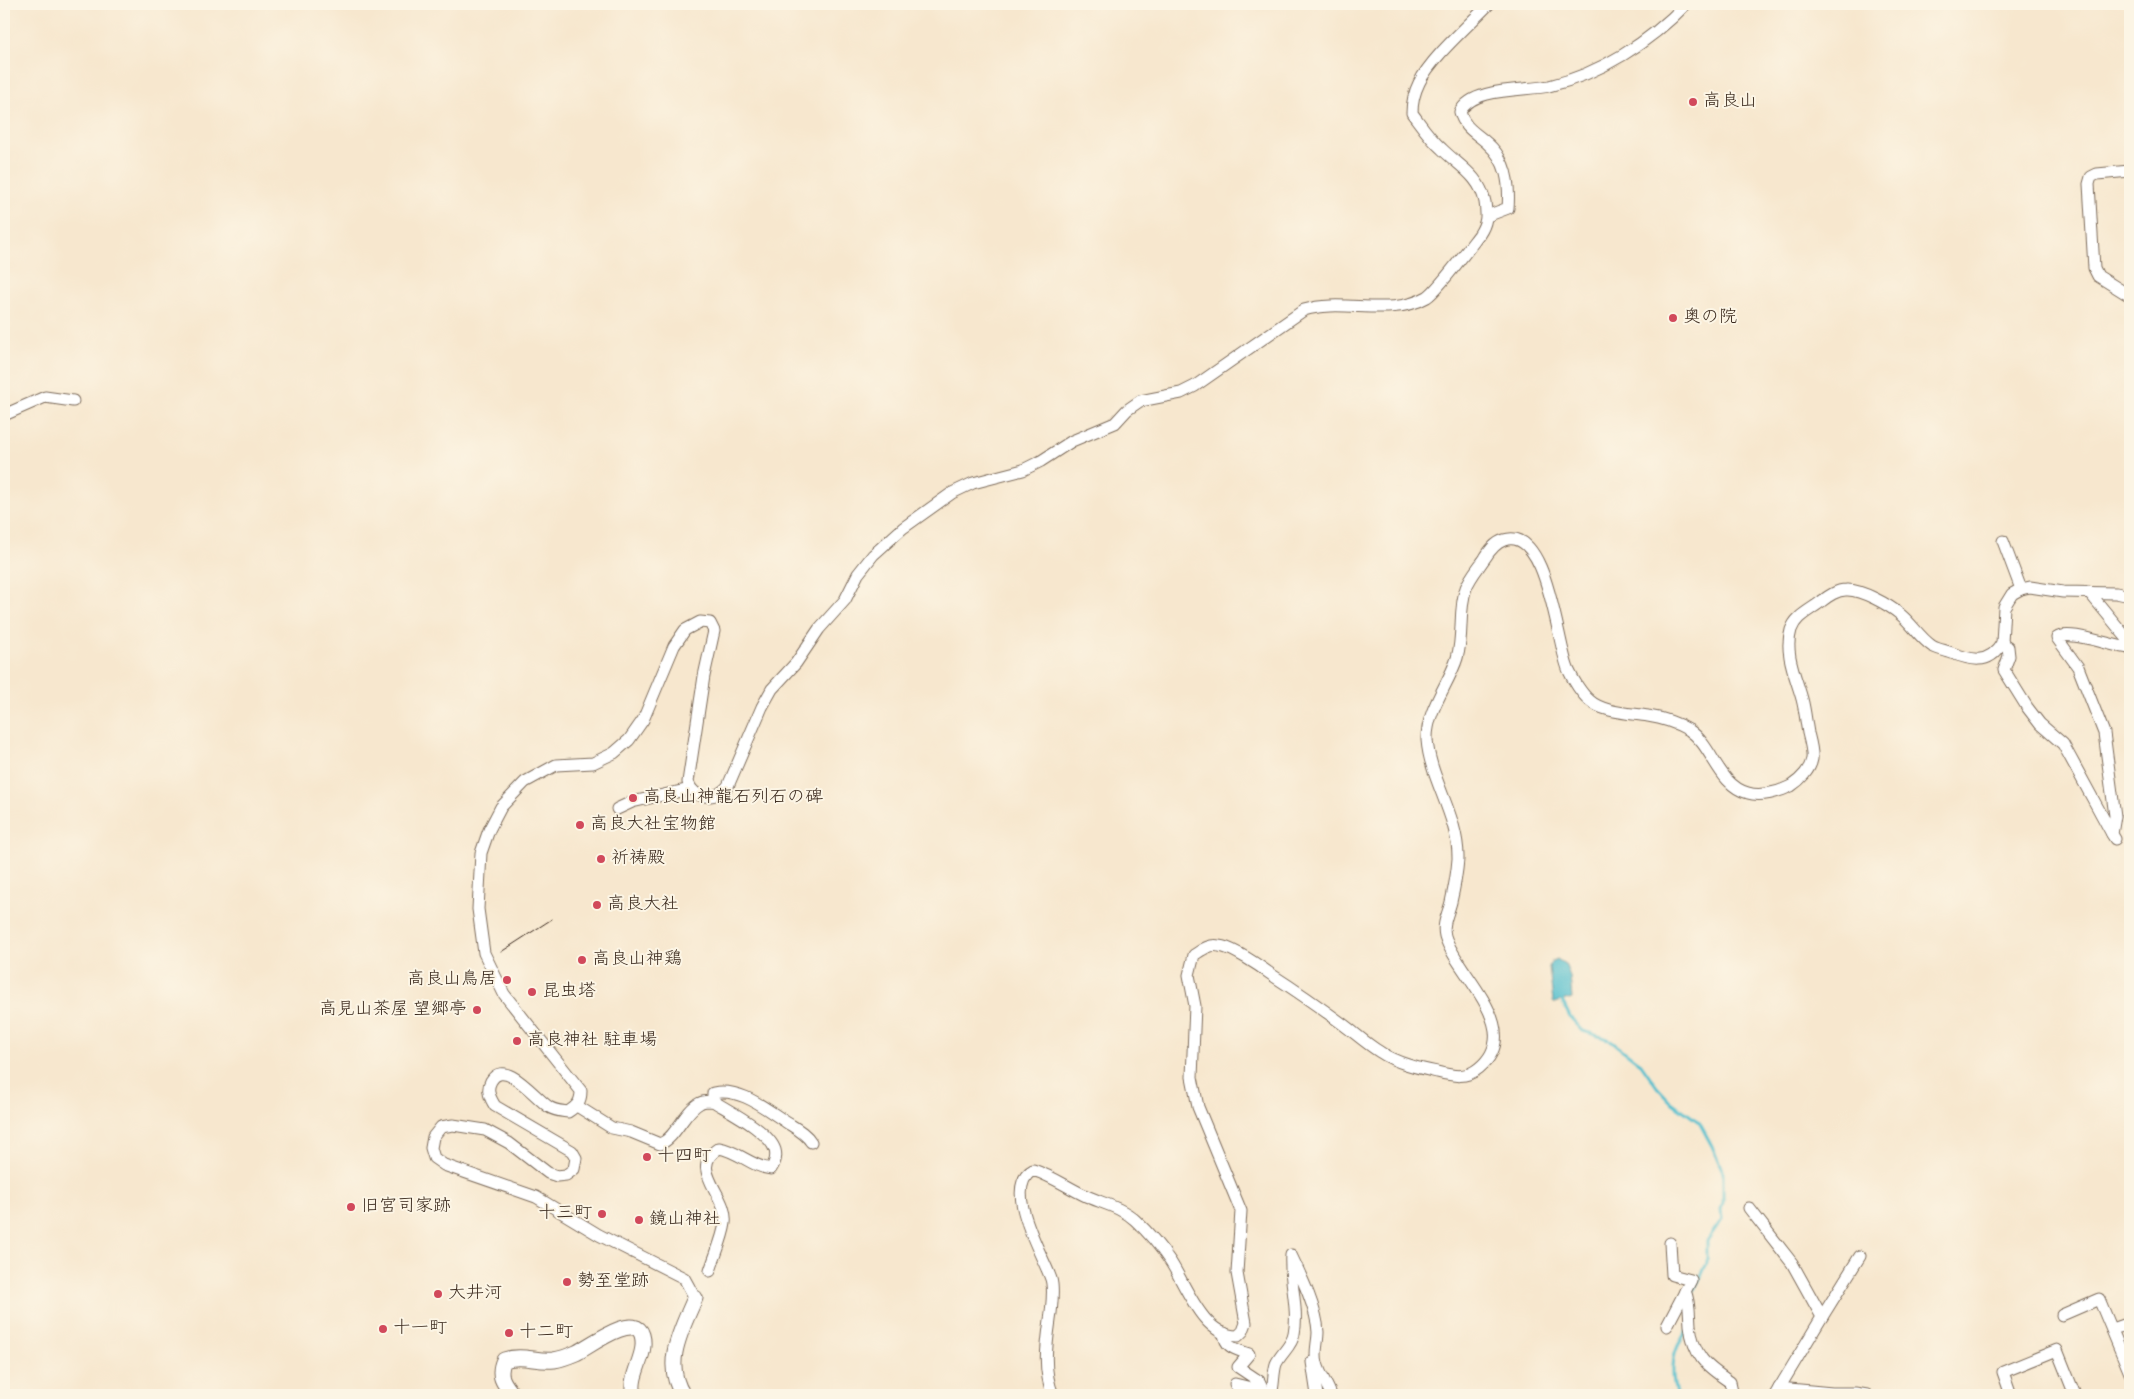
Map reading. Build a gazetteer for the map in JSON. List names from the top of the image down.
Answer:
{
  "places": [
    "高良山",
    "奥の院",
    "高良山神龍石列石の碑",
    "高良大社宝物館",
    "祈祷殿",
    "高良大社",
    "高良山神鶏",
    "高良山鳥居",
    "昆虫塔",
    "高見山茶屋 望郷亭",
    "高良神社 駐車場",
    "十四町",
    "旧宮司家跡",
    "十三町",
    "鏡山神社",
    "勢至堂跡",
    "大井河",
    "十一町",
    "十二町"
  ]
}
